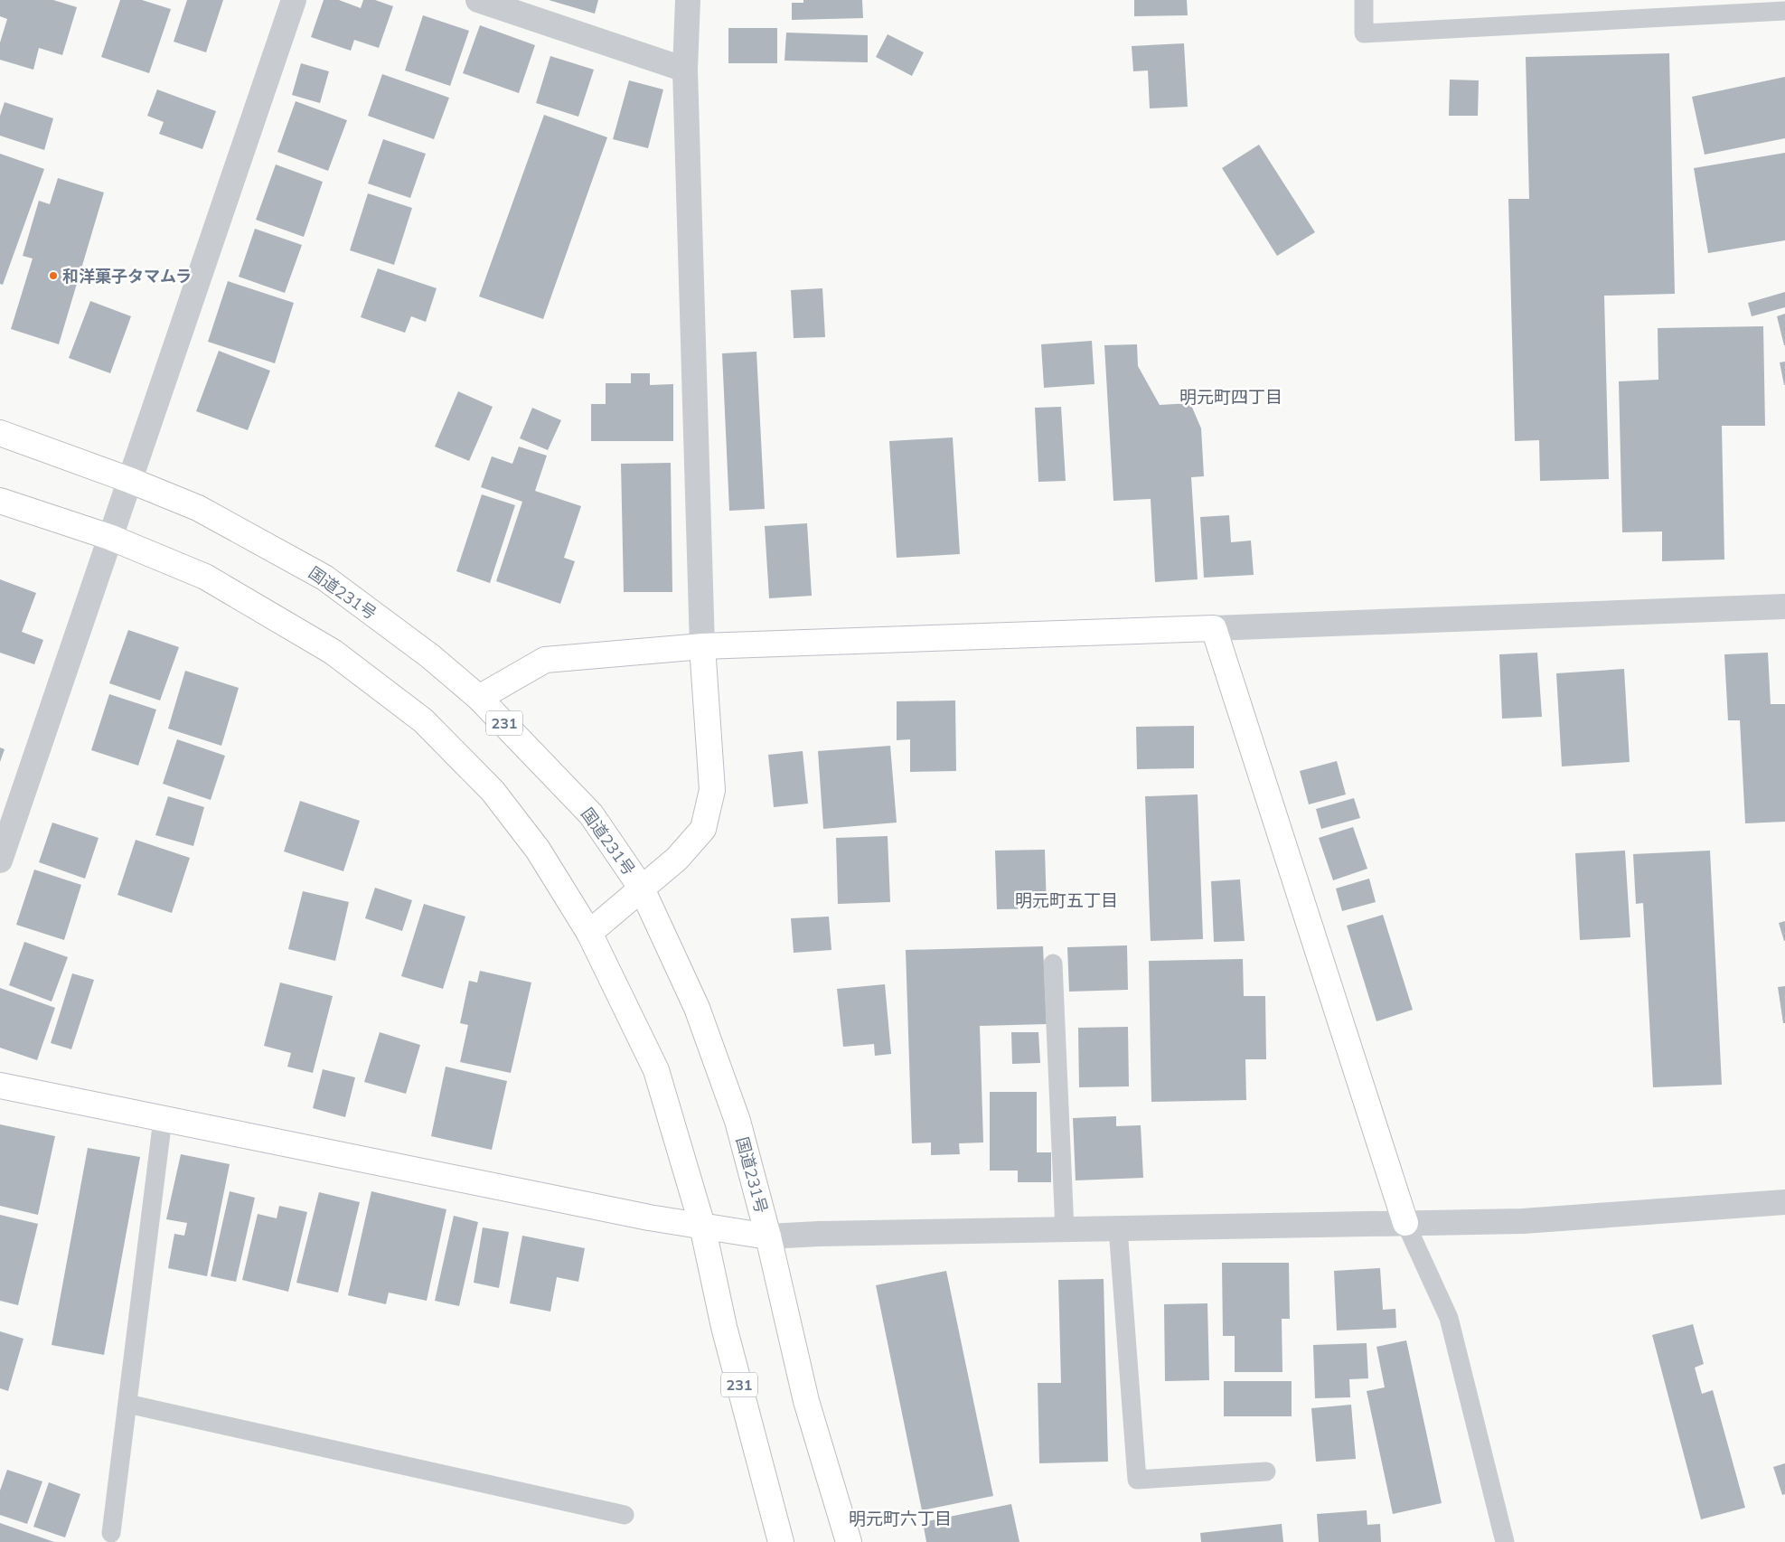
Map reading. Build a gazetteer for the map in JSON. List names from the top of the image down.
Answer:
{
  "streets": {
    "main road": ["国道231号", "231"]
  },
  "districts": ["明元町四丁目", "明元町五丁目", "明元町六丁目"],
  "places": ["和洋菓子タマムラ"]
}
